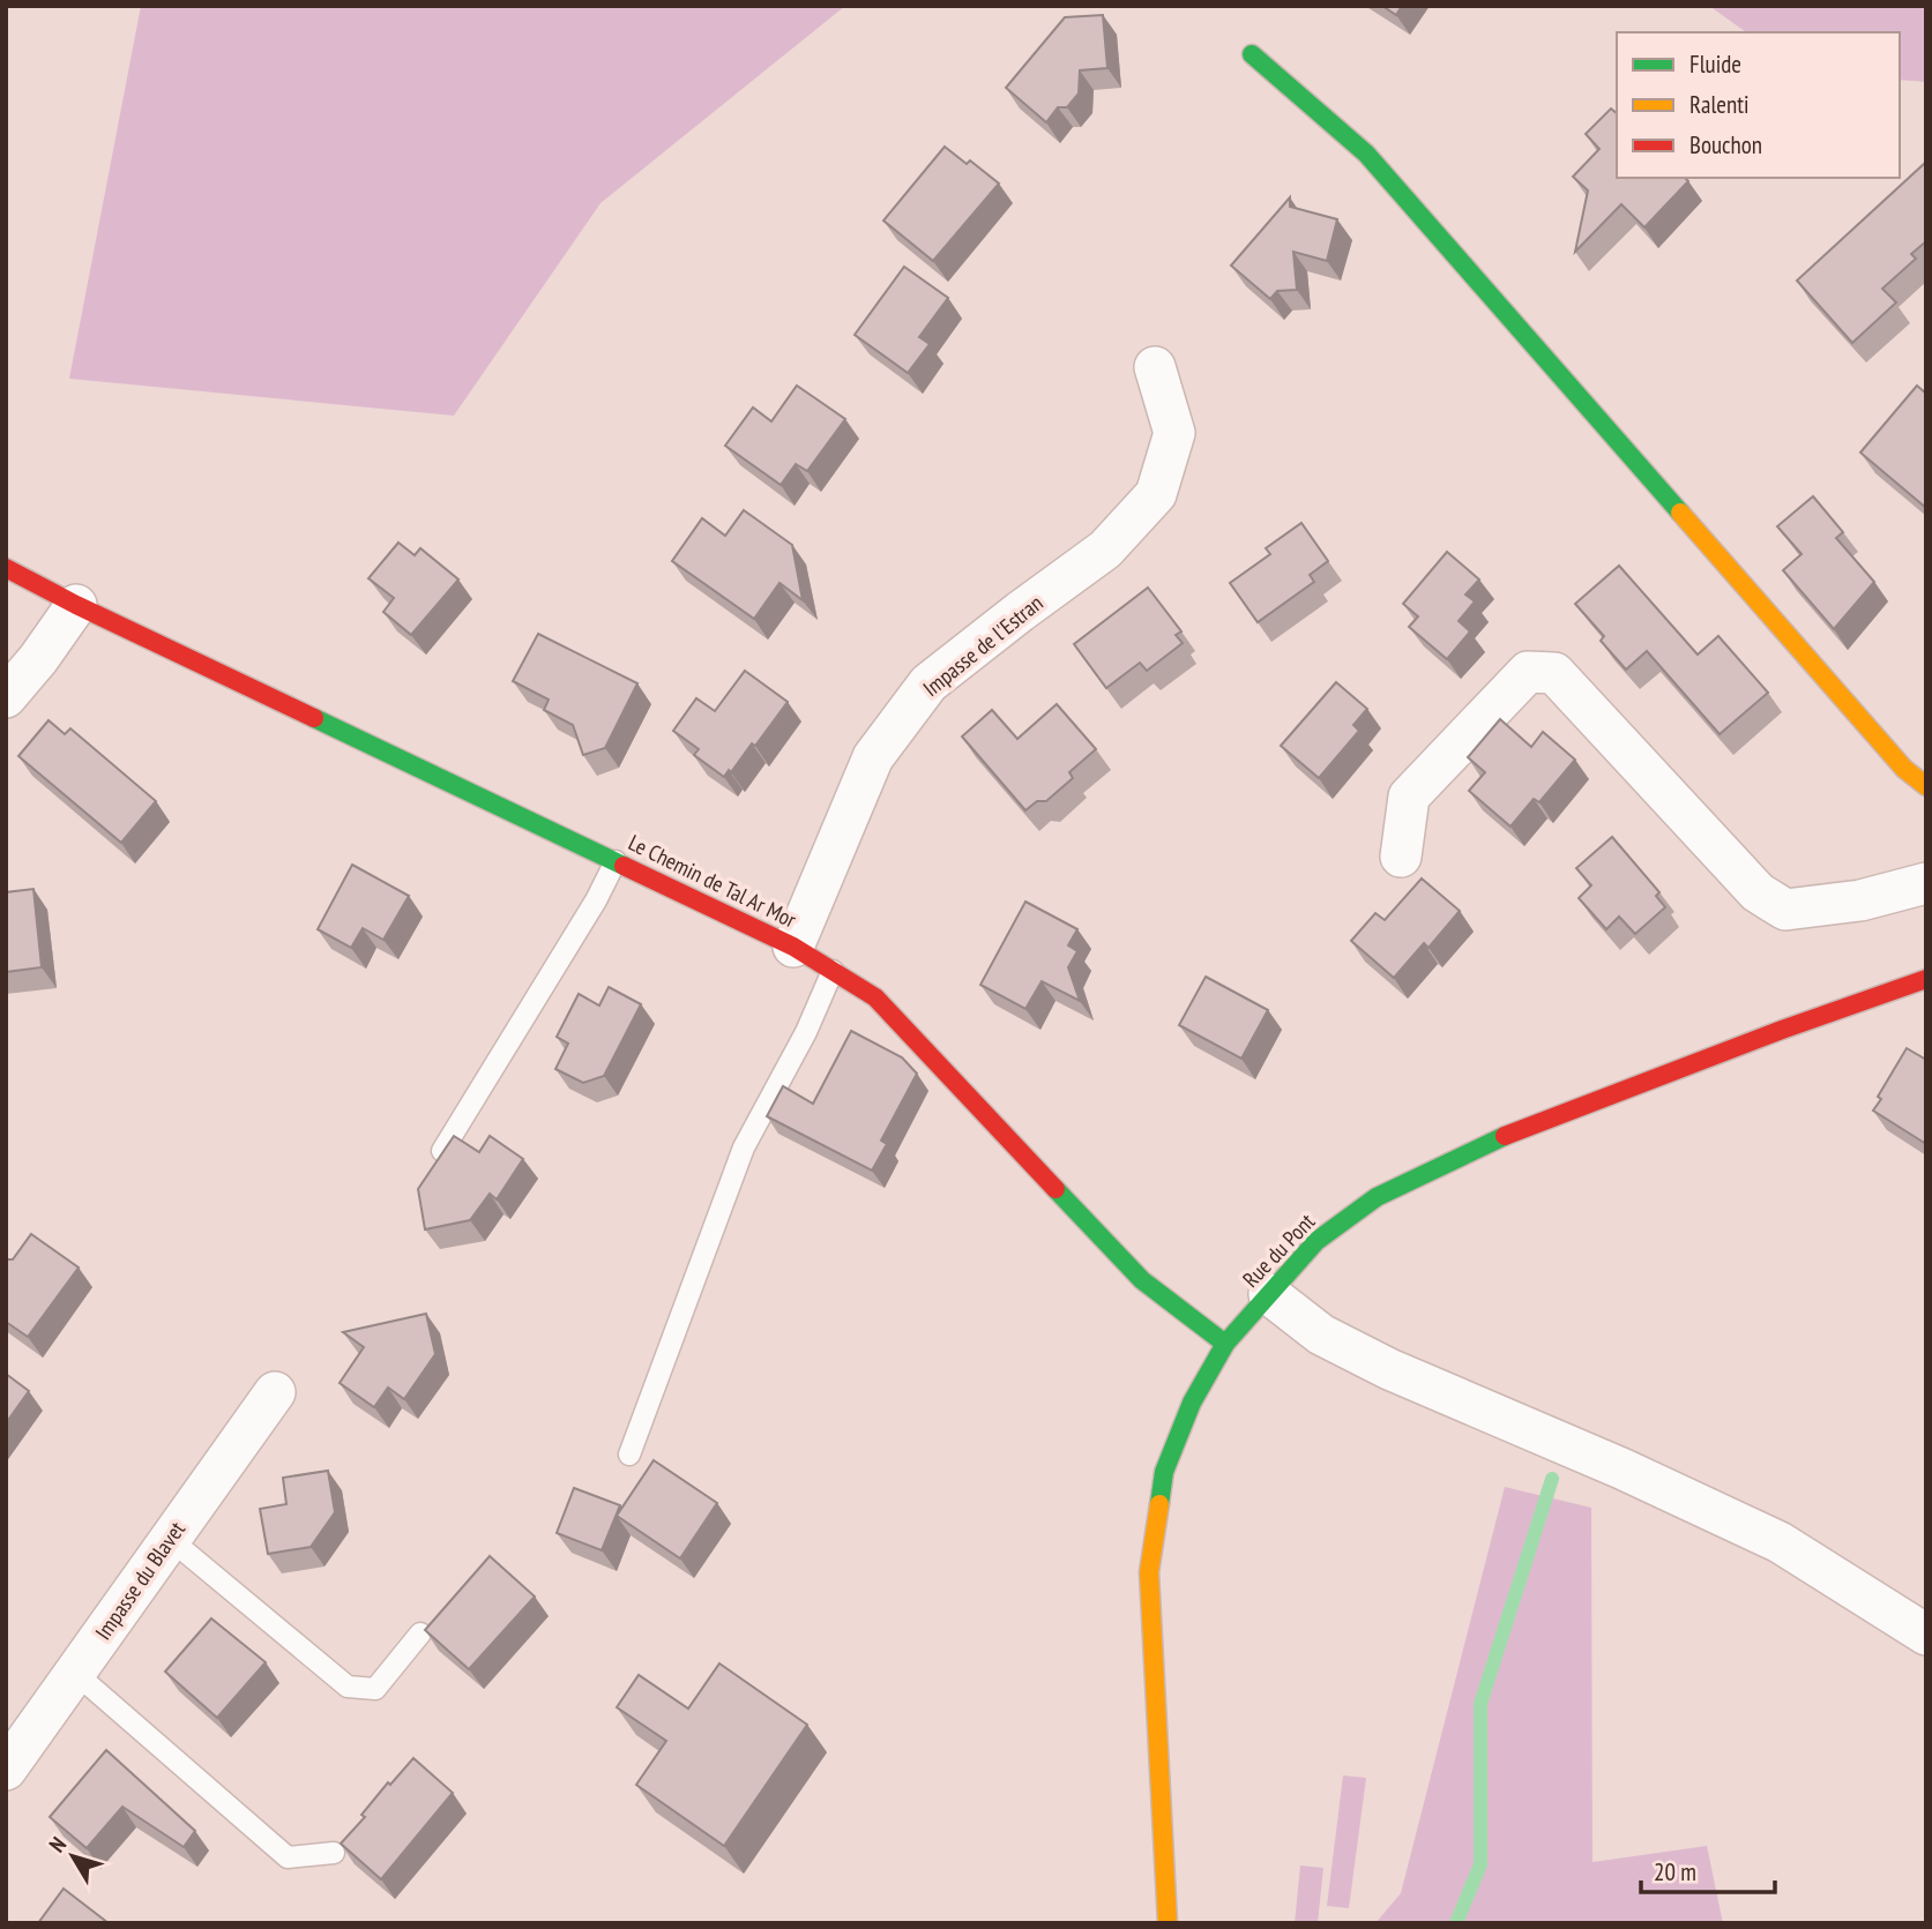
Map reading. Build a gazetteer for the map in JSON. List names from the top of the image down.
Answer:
{
  "streets": {
    "street": [
      "Impasse de l'Estran",
      "Le Chemin de Tal Ar Mor",
      "Rue du Pont",
      "Impasse du Blavet"
    ]
  },
  "crossings": [
    ["Impasse de l'Estran", "Le Chemin de Tal Ar Mor"],
    ["Le Chemin de Tal Ar Mor", "Rue du Pont"]
  ],
  "legend": ["Fluide", "Ralenti", "Bouchon"],
  "scale_bar": "20 m",
  "north": "top left"
}
